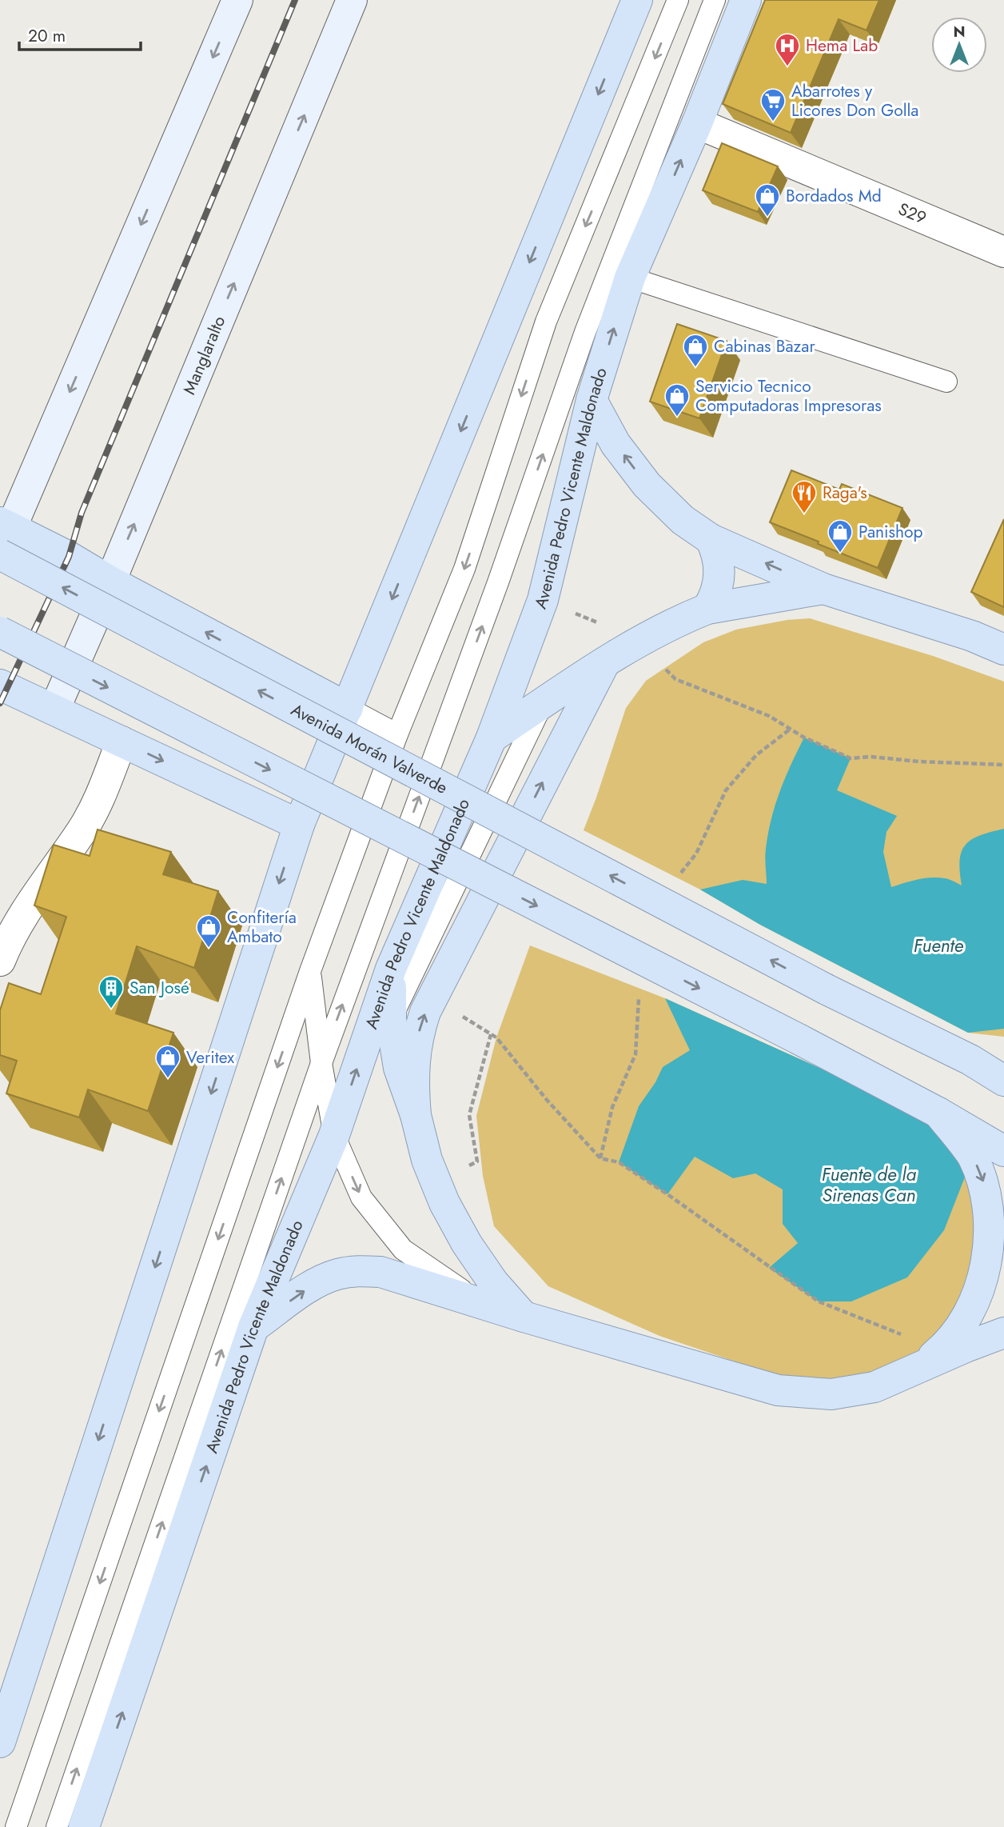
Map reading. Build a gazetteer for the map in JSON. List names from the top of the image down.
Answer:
{
  "streets": {
    "main road": ["Manglaralto", "Avenida Pedro Vicente Maldonado", "Avenida Morán Valverde"],
    "street": ["S29"]
  },
  "crossings": [
    ["S29", "Avenida Pedro Vicente Maldonado"]
  ],
  "water": ["Fuente", "Fuente de la Sirenas Can"],
  "places": {
    "hospital": ["Hema Lab"],
    "supermarket": ["Abarrotes y Licores Don Golla"],
    "shop": [
      "Bordados Md",
      "Cabinas Bazar",
      "Servicio Tecnico Computadoras Impresoras",
      "Panishop",
      "Confitería Ambato",
      "Veritex"
    ],
    "restaurant": ["Raga's"],
    "building": ["San José"]
  },
  "scale_bar": "20 m",
  "north": "top"
}
